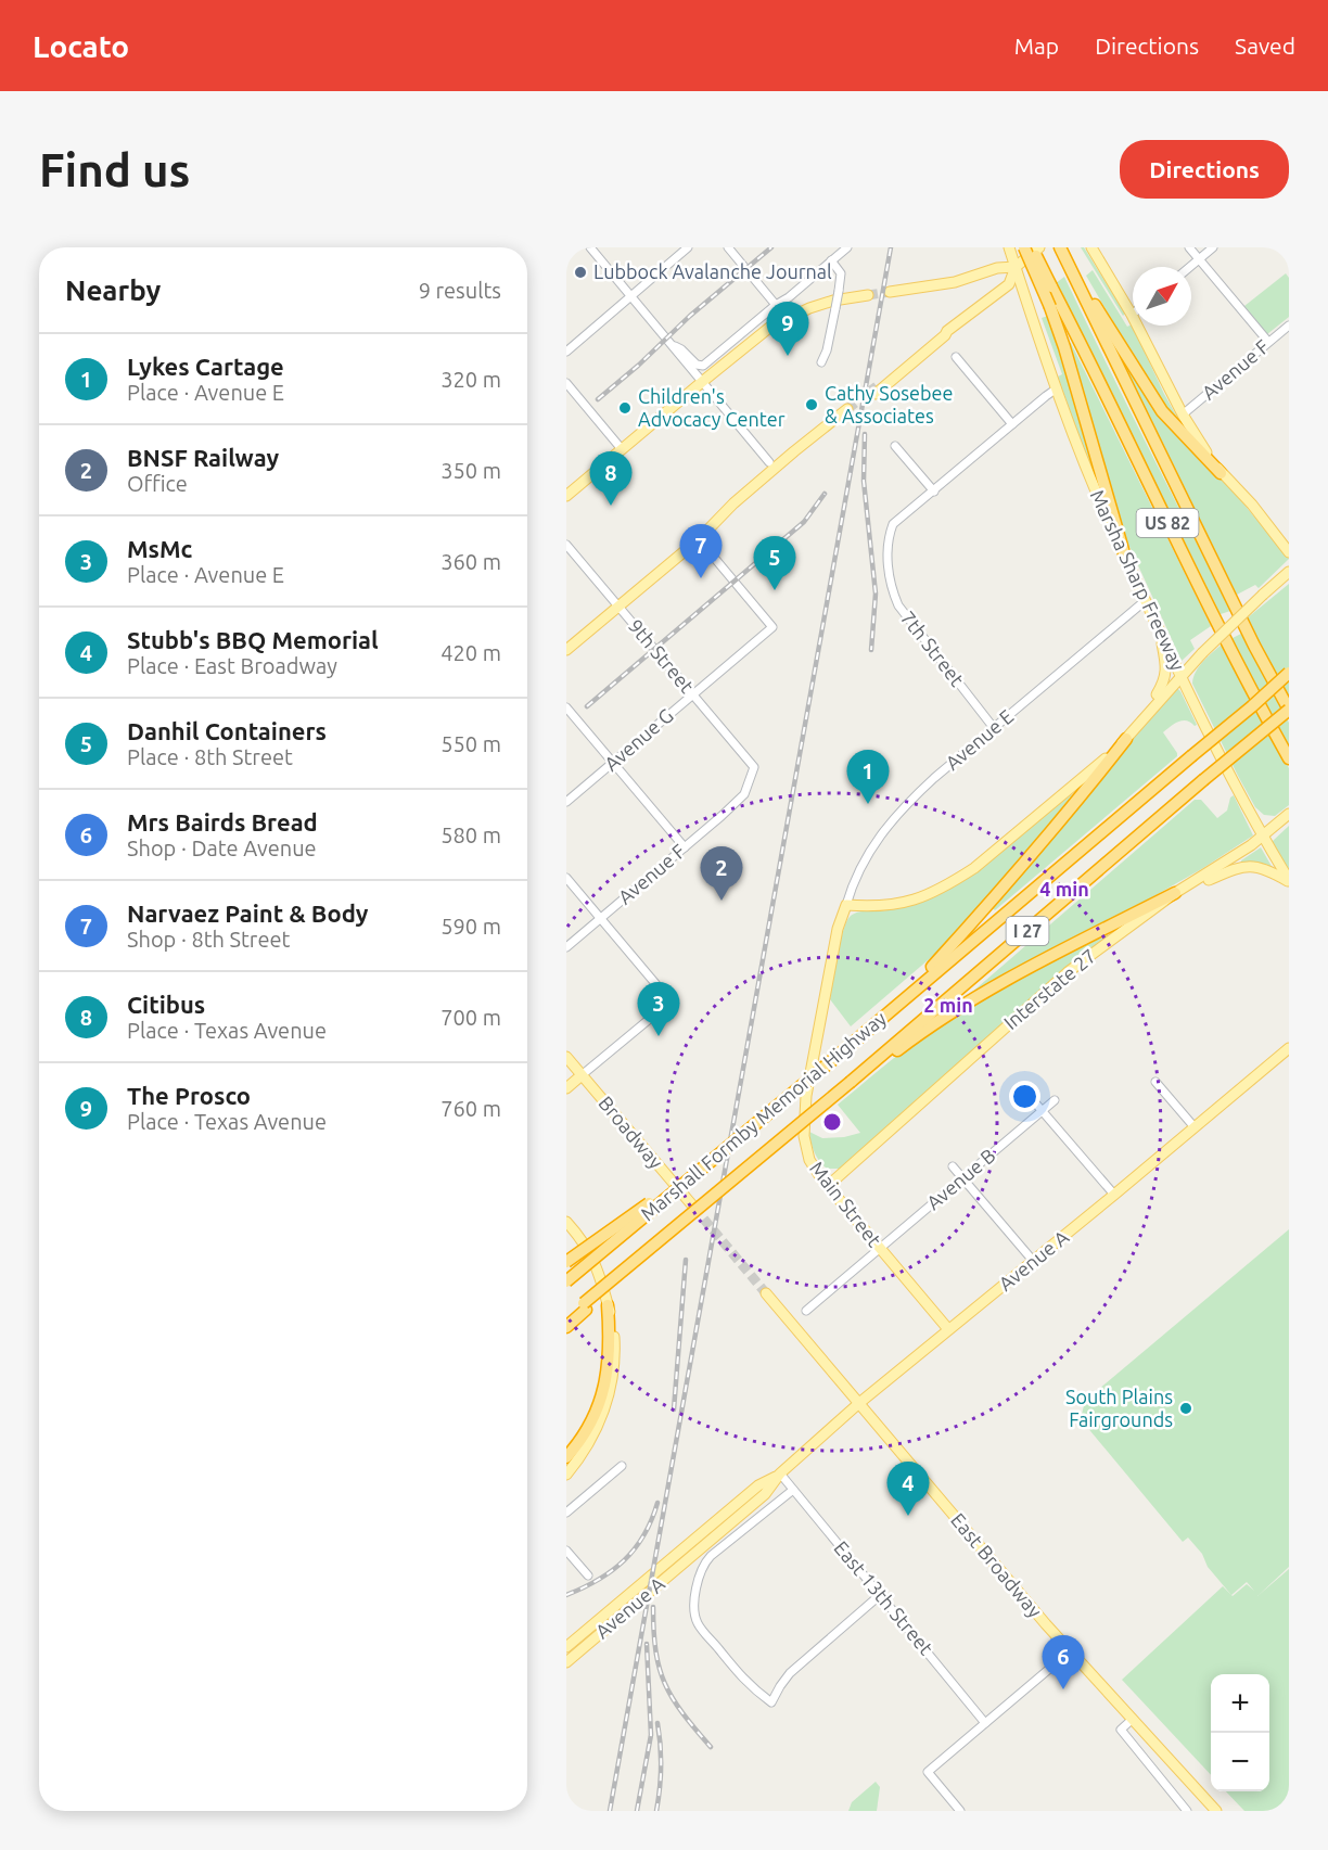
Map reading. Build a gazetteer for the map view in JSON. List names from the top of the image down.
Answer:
{
  "streets": {
    "highway": ["US 82", "I 27", "Marshall Formby Memorial Highway"],
    "main road": [
      "Marsha Sharp Freeway",
      "Interstate 27",
      "Broadway",
      "Main Street",
      "Avenue A",
      "East Broadway"
    ],
    "street": [
      "Avenue F",
      "7th Street",
      "9th Street",
      "Avenue G",
      "Avenue E",
      "Avenue B",
      "East 13th Street"
    ]
  },
  "crossings": [
    ["Avenue F", "9th Street"],
    ["US 82", "Marshall Formby Memorial Highway"],
    ["Marsha Sharp Freeway", "Avenue E"],
    ["Marsha Sharp Freeway", "Interstate 27"],
    ["7th Street", "Avenue E"],
    ["9th Street", "Avenue G"],
    ["Avenue E", "Main Street"],
    ["Interstate 27", "Main Street"],
    ["Avenue B", "Main Street"],
    ["Main Street", "Avenue A"],
    ["Avenue A", "East Broadway"],
    ["Avenue A", "East 13th Street"]
  ],
  "places": [
    "Lubbock Avalanche Journal",
    "Cathy Sosebee & Associates",
    "Children's Advocacy Center",
    "South Plains Fairgrounds"
  ],
  "north": "top right",
  "page": {
    "header": "Locato",
    "nav": ["Map", "Directions", "Saved"],
    "buttons": "Directions",
    "title": "Find us",
    "heading": ["Nearby", "9 results"],
    "pins": [
      "9",
      "8",
      "7",
      "5",
      "1",
      "2",
      "3",
      "4",
      "6"
    ],
    "list": [
      {
        "mark": "1",
        "name": "Lykes Cartage",
        "note": "Place · Avenue E",
        "value": "320 m"
      },
      {
        "mark": "2",
        "name": "BNSF Railway",
        "note": "Office",
        "value": "350 m"
      },
      {
        "mark": "3",
        "name": "MsMc",
        "note": "Place · Avenue E",
        "value": "360 m"
      },
      {
        "mark": "4",
        "name": "Stubb's BBQ Memorial",
        "note": "Place · East Broadway",
        "value": "420 m"
      },
      {
        "mark": "5",
        "name": "Danhil Containers",
        "note": "Place · 8th Street",
        "value": "550 m"
      },
      {
        "mark": "6",
        "name": "Mrs Bairds Bread",
        "note": "Shop · Date Avenue",
        "value": "580 m"
      },
      {
        "mark": "7",
        "name": "Narvaez Paint & Body",
        "note": "Shop · 8th Street",
        "value": "590 m"
      },
      {
        "mark": "8",
        "name": "Citibus",
        "note": "Place · Texas Avenue",
        "value": "700 m"
      },
      {
        "mark": "9",
        "name": "The Prosco",
        "note": "Place · Texas Avenue",
        "value": "760 m"
      }
    ],
    "map_buttons": ["+", "−"]
  },
  "rings": ["4 min", "2 min"]
}
